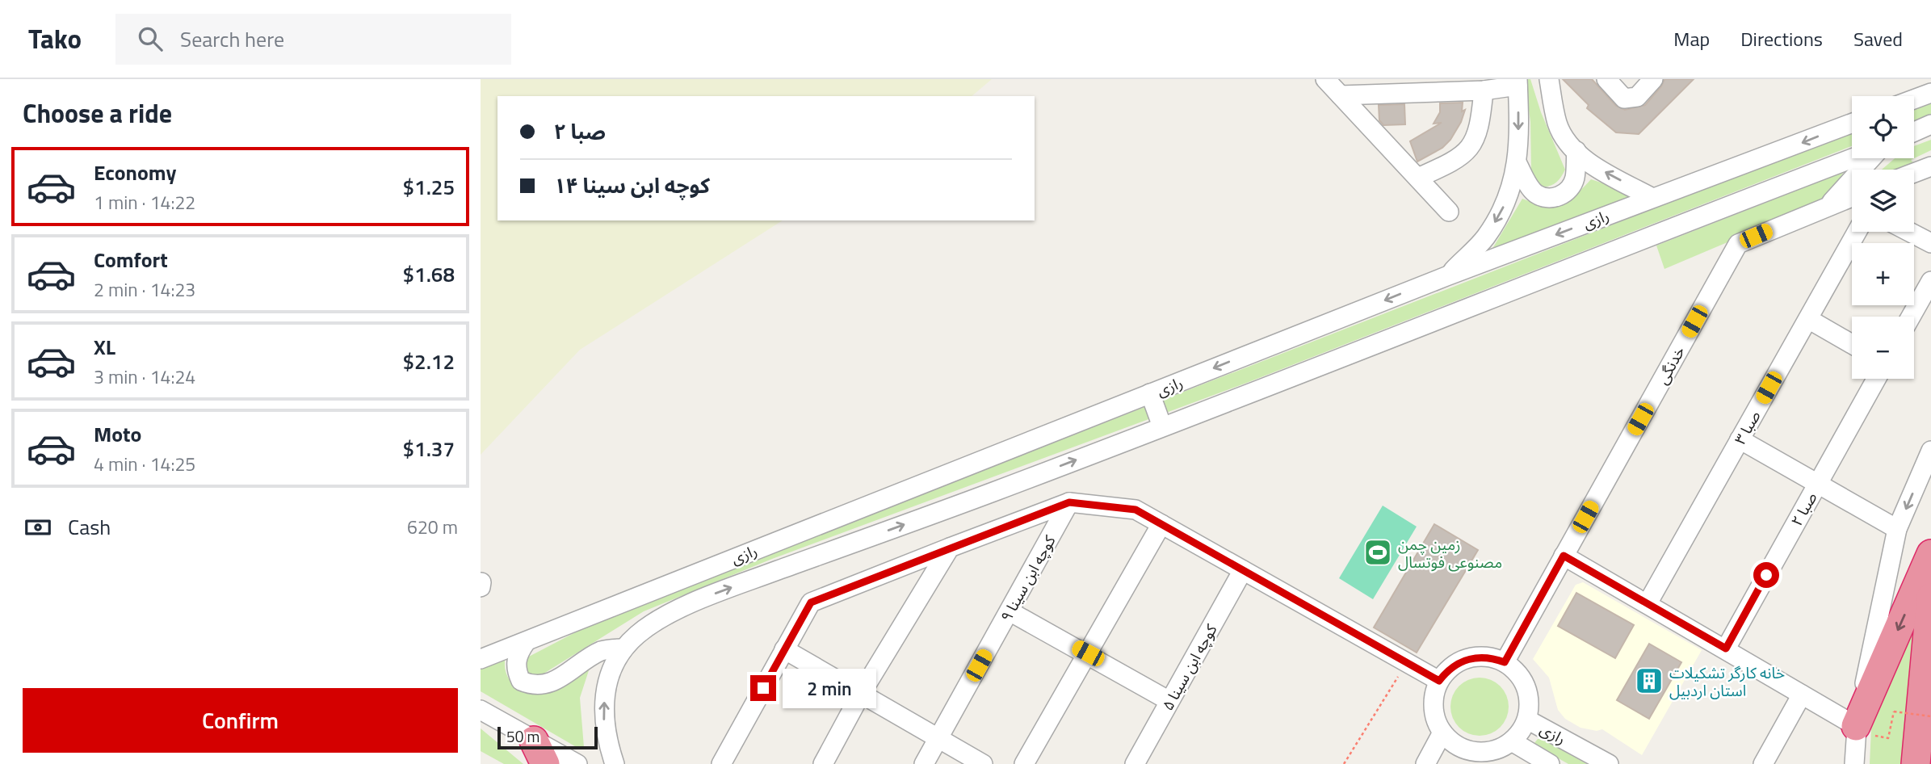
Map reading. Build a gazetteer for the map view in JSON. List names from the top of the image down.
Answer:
{
  "streets": {
    "street": [
      "رازی",
      "خدنگی",
      "صبا ۳",
      "صبا ۲",
      "کوچه ابن سینا ۹",
      "کوچه ابن سینا ۵"
    ]
  },
  "crossings": [
    ["رازی", "خدنگی"]
  ],
  "places": {
    "sports": ["زمین چمن مصنوعی فوتسال"],
    "building": ["خانه کارگر تشکیلات استان اردبیل"]
  },
  "scale_bar": "50 m",
  "page": {
    "header": "Tako",
    "search": "Search here",
    "nav": ["Map", "Directions", "Saved"],
    "heading": "Choose a ride",
    "map_buttons": ["+", "−"],
    "banner": ["صبا ۲", "کوچه ابن سینا ۱۴"],
    "list": [
      {
        "name": "Economy",
        "note": "1 min · 14:22",
        "value": "$1.25"
      },
      {
        "name": "Comfort",
        "note": "2 min · 14:23",
        "value": "$1.68"
      },
      {
        "name": "XL",
        "note": "3 min · 14:24",
        "value": "$2.12"
      },
      {
        "name": "Moto",
        "note": "4 min · 14:25",
        "value": "$1.37"
      }
    ],
    "pay": ["Cash", "620 m"],
    "bubble": "2 min",
    "buttons": "Confirm",
    "scale": "50 m"
  }
}
